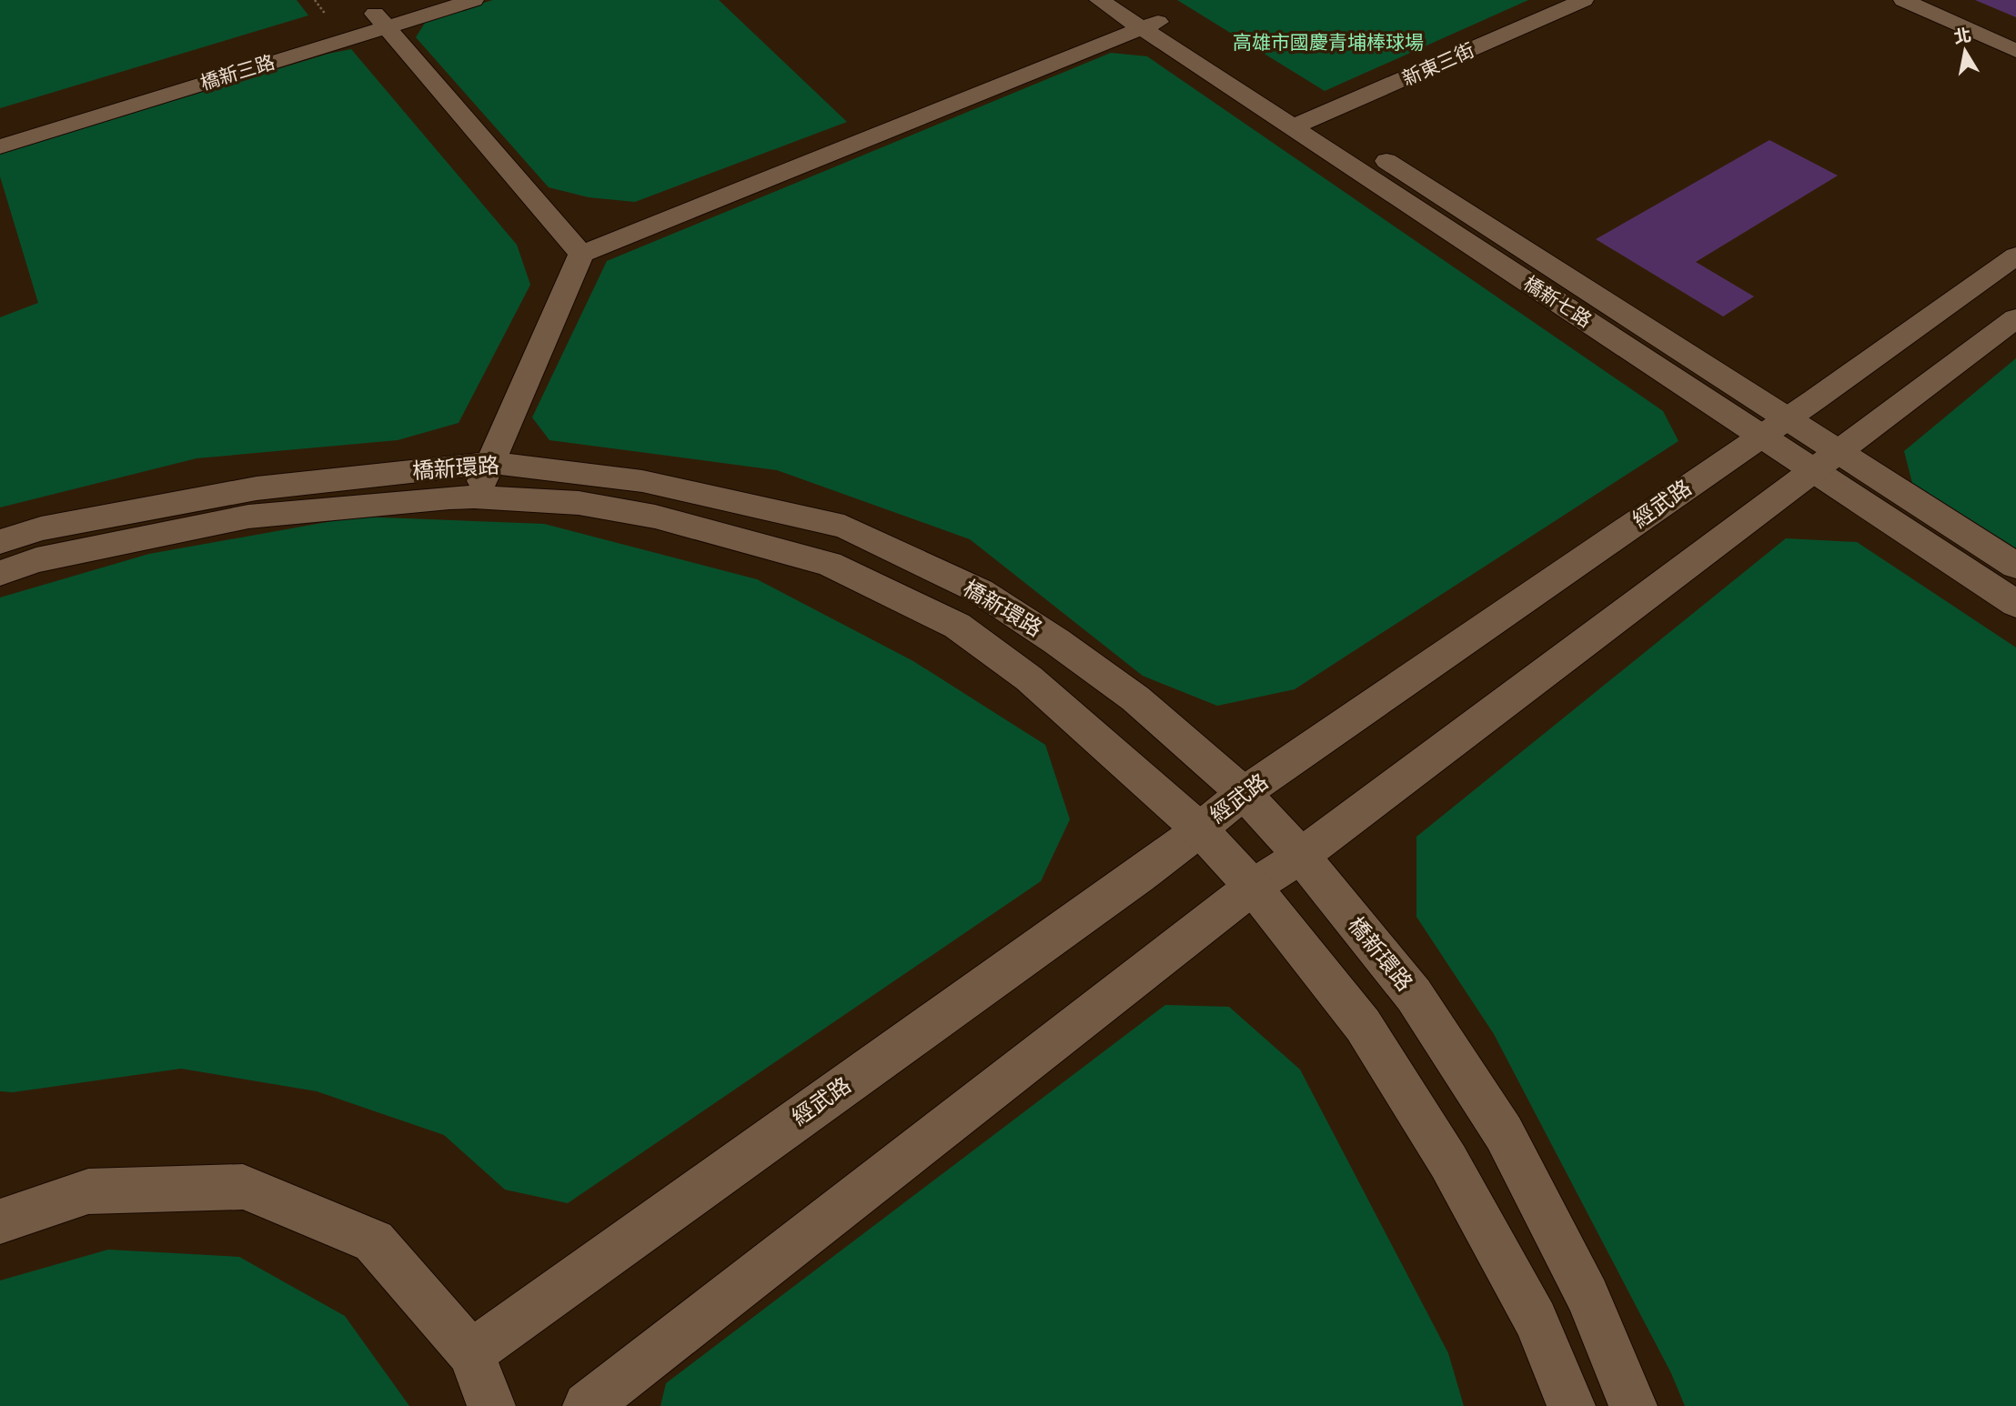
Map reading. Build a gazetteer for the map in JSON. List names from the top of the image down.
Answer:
{
  "streets": {
    "street": [
      "新東三街",
      "橋新三路",
      "橋新七路",
      "橋新環路",
      "經武路"
    ]
  },
  "crossings": [
    ["新東三街", "橋新七路"],
    ["橋新七路", "經武路"],
    ["橋新環路", "經武路"]
  ],
  "parks": ["高雄市國慶青埔棒球場"],
  "north": "top"
}
